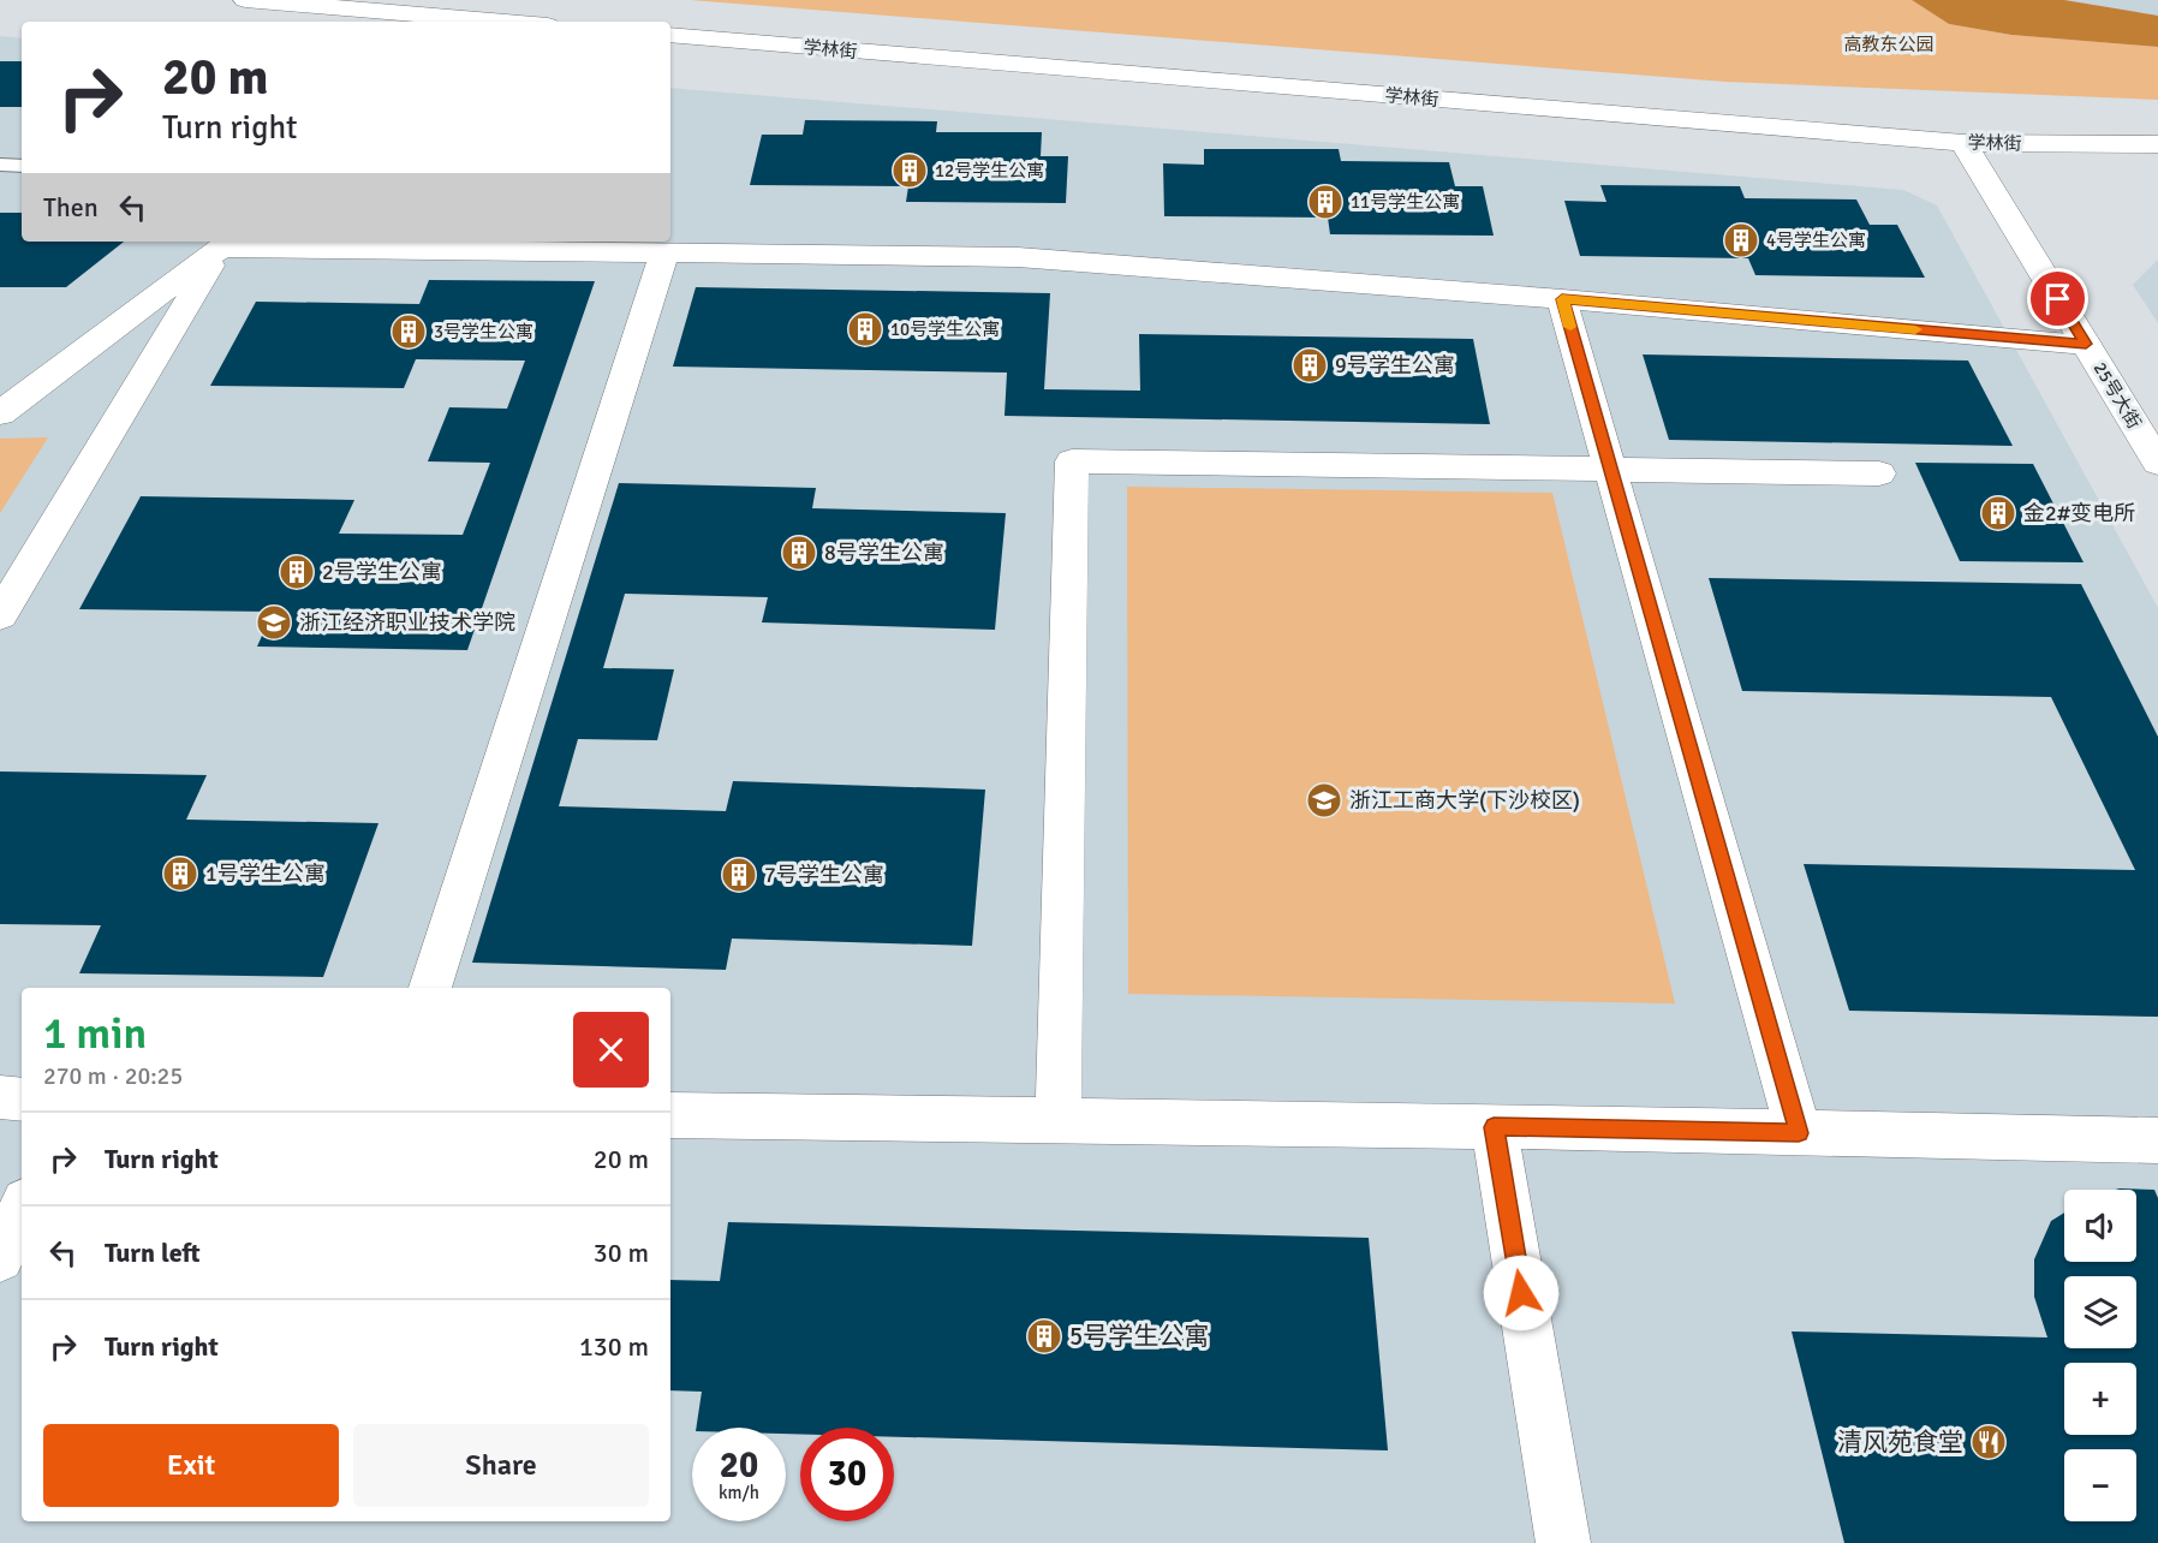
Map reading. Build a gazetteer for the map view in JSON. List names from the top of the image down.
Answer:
{
  "streets": {
    "street": ["学林街", "25号大街"]
  },
  "crossings": [
    ["学林街", "25号大街"]
  ],
  "parks": ["高教东公园"],
  "places": {
    "building": [
      "12号学生公寓",
      "11号学生公寓",
      "4号学生公寓",
      "10号学生公寓",
      "3号学生公寓",
      "9号学生公寓",
      "金2#变电所",
      "8号学生公寓",
      "2号学生公寓",
      "1号学生公寓",
      "7号学生公寓",
      "5号学生公寓"
    ],
    "school or university": ["浙江经济职业技术学院", "浙江工商大学(下沙校区)"],
    "restaurant": ["清风苑食堂"]
  },
  "page": {
    "turn": ["20 m", "Turn right"],
    "then": "Then",
    "heading": ["1 min", "270 m · 20:25"],
    "list": [
      {
        "name": "Turn right",
        "value": "20 m"
      },
      {
        "name": "Turn left",
        "value": "30 m"
      },
      {
        "name": "Turn right",
        "value": "130 m"
      }
    ],
    "map_buttons": ["+", "−"],
    "buttons": ["Exit", "Share"],
    "speed": "20 km/h",
    "limit": "30"
  }
}
